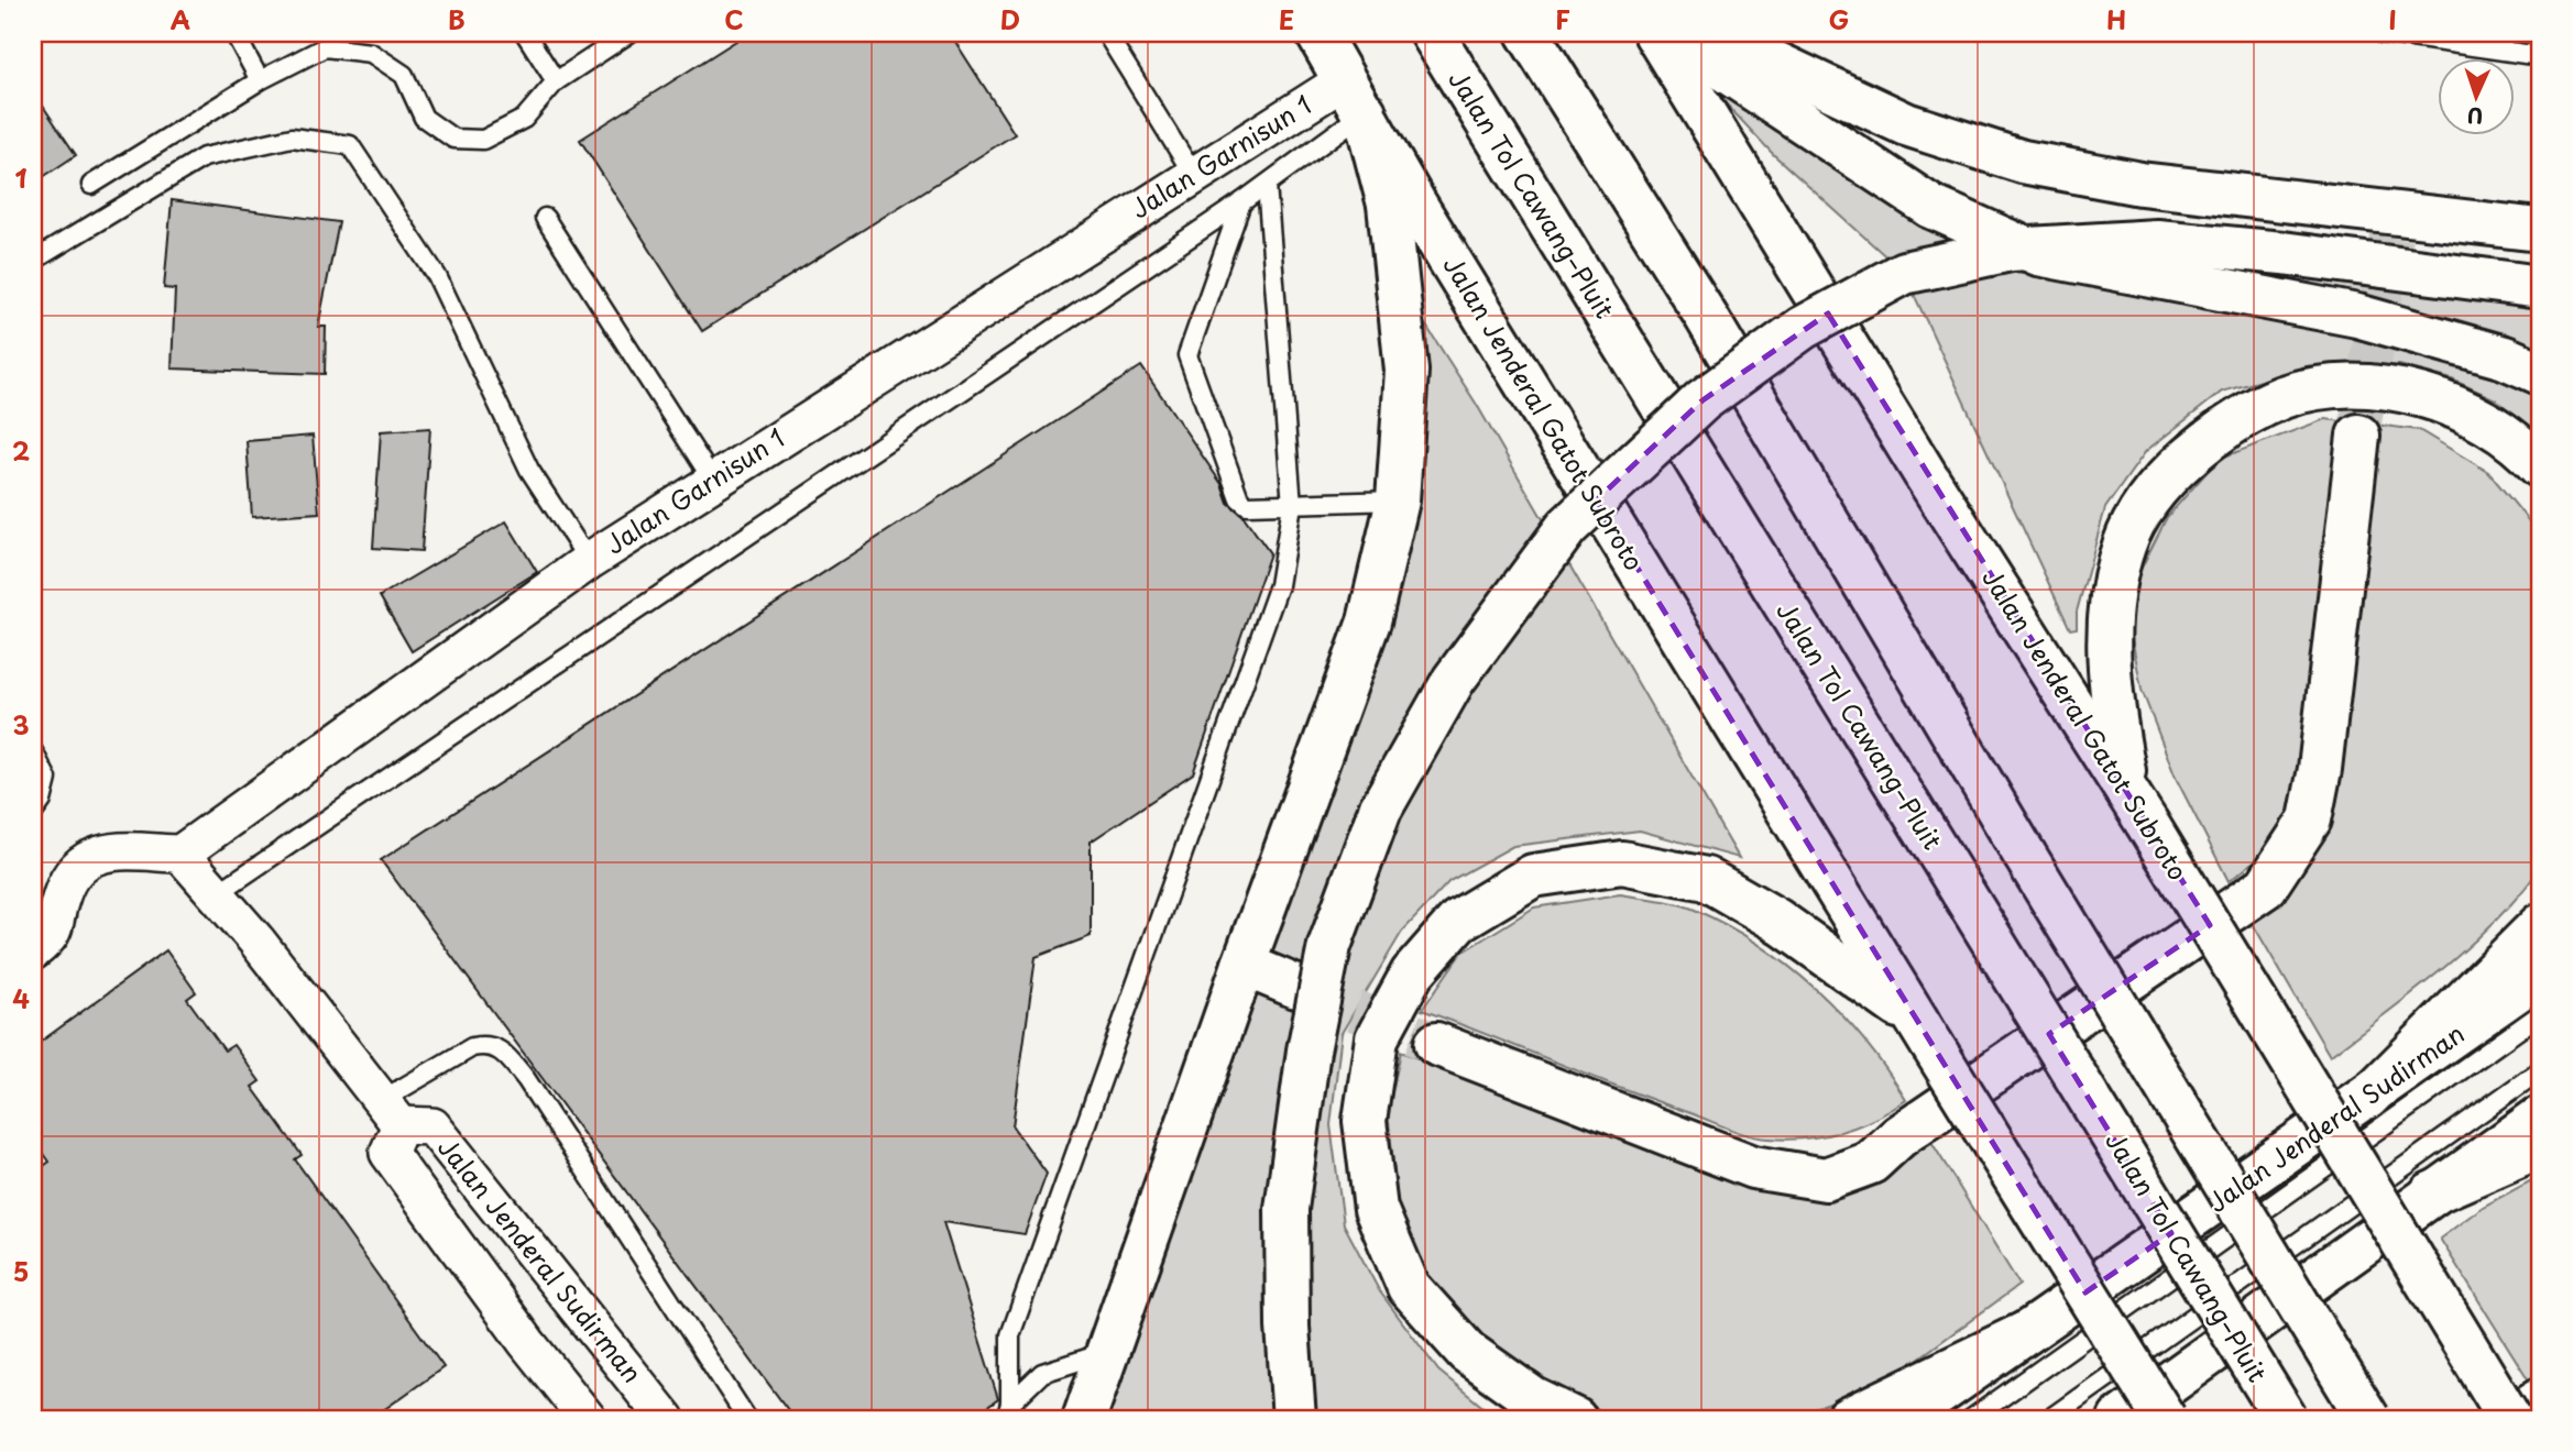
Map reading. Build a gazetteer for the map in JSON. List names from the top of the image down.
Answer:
{
  "streets": {
    "main road": ["Jalan Tol Cawang–Pluit", "Jalan Jenderal Gatot Subroto", "Jalan Jenderal Sudirman"],
    "street": ["Jalan Garnisun 1"]
  },
  "crossings": [
    ["Jalan Garnisun 1", "Jalan Jenderal Gatot Subroto"]
  ],
  "north": "bottom",
  "grid": {
    "columns": [
      "A",
      "B",
      "C",
      "D",
      "E",
      "F",
      "G",
      "H",
      "I"
    ],
    "rows": [
      "1",
      "2",
      "3",
      "4",
      "5"
    ]
  }
}
